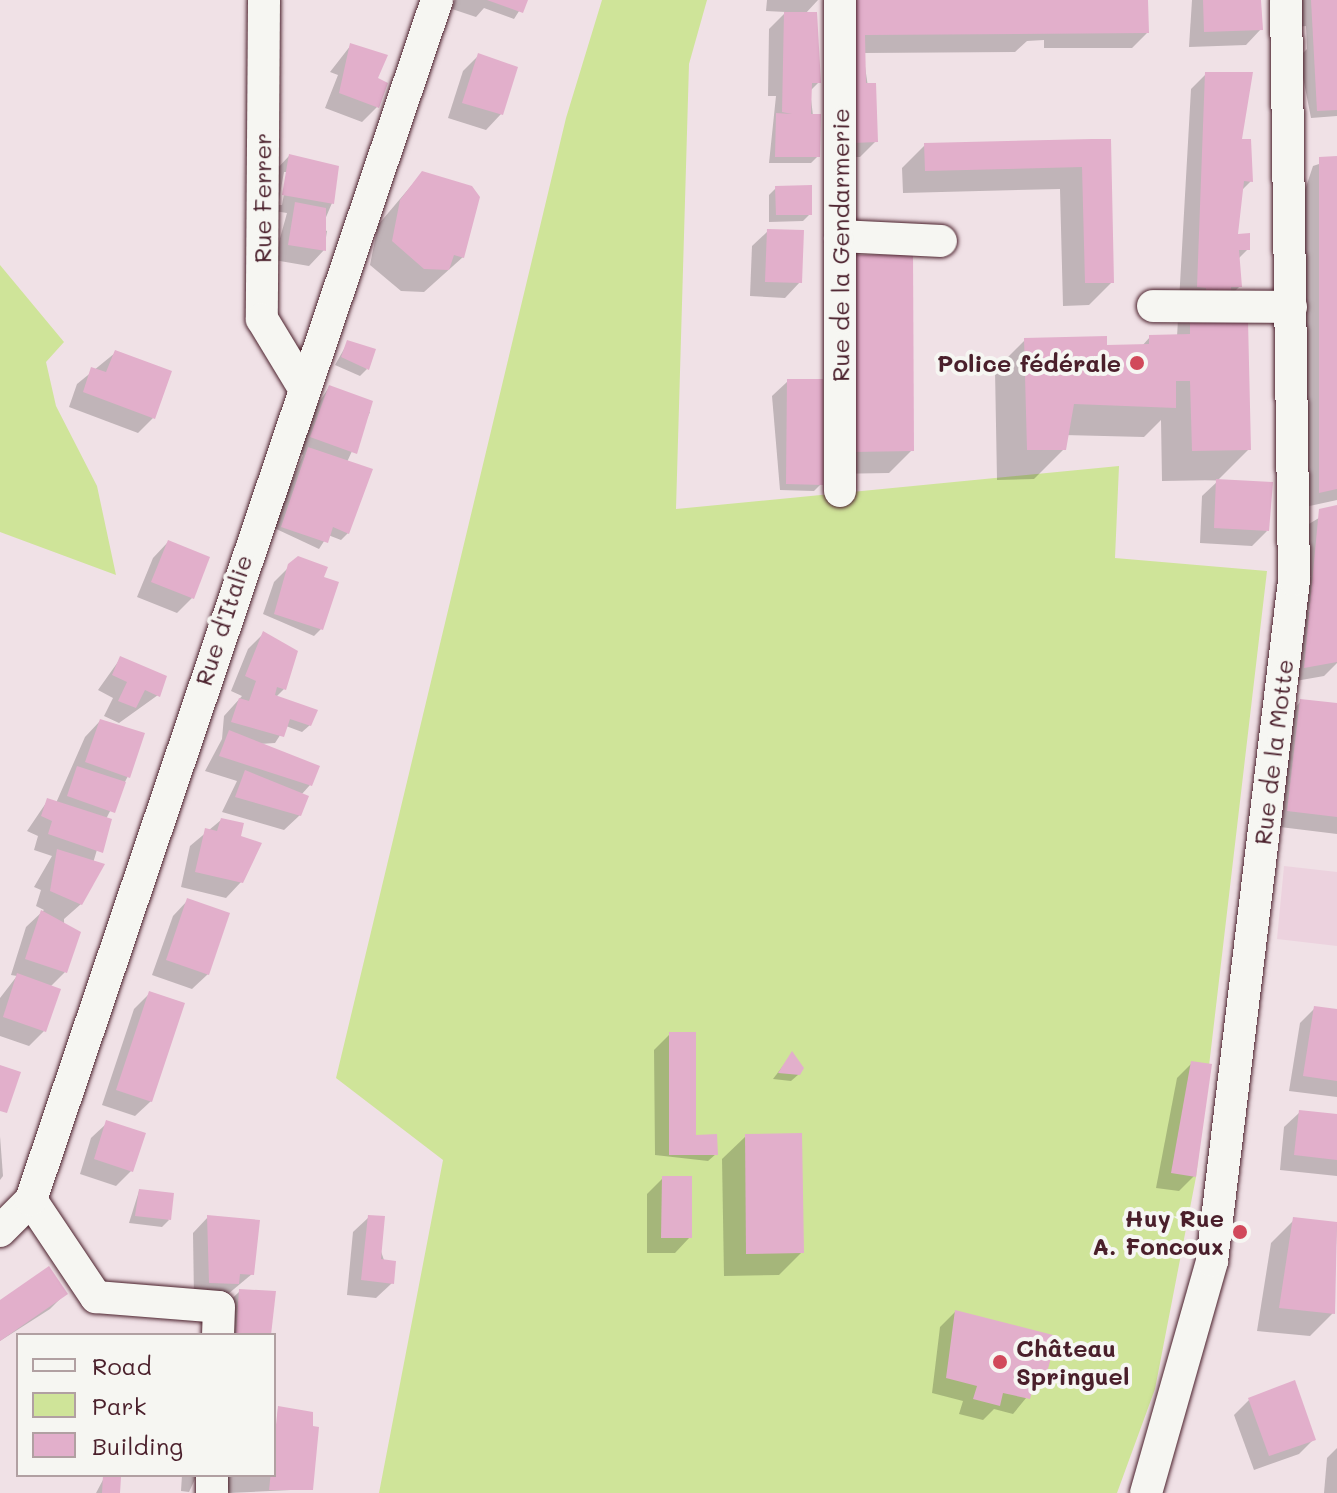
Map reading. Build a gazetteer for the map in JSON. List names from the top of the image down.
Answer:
{
  "streets": {
    "street": [
      "Rue Ferrer",
      "Rue de la Gendarmerie",
      "Rue d'Italie",
      "Rue de la Motte"
    ]
  },
  "crossings": [
    ["Rue Ferrer", "Rue d'Italie"]
  ],
  "places": ["Police fédérale", "Huy Rue A. Foncoux", "Château Springuel"],
  "legend": ["Road", "Park", "Building"]
}
